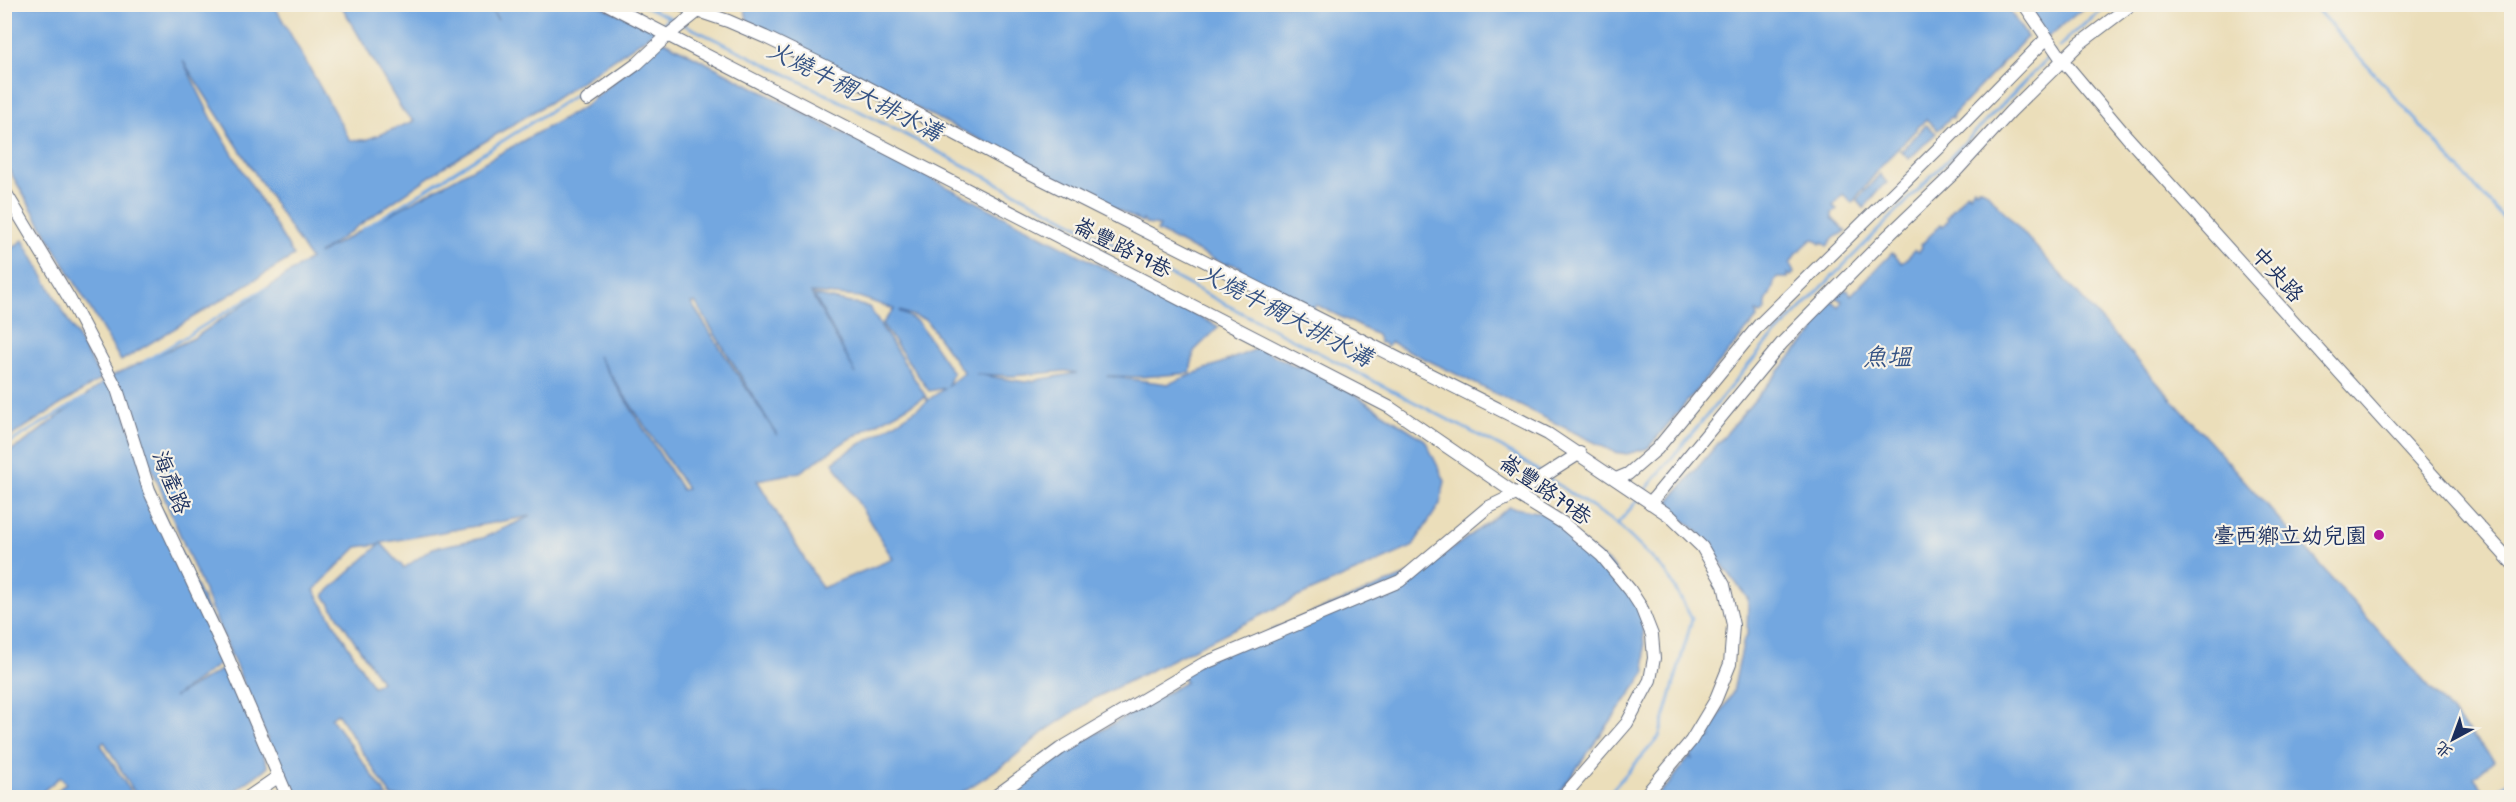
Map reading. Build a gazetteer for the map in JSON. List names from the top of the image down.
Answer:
{
  "streets": {
    "street": ["崙豐路79巷", "中央路", "海產路"]
  },
  "water": ["火燒牛稠大排水溝", "魚塭"],
  "places": ["臺西鄉立幼兒園"],
  "north": "bottom left"
}
